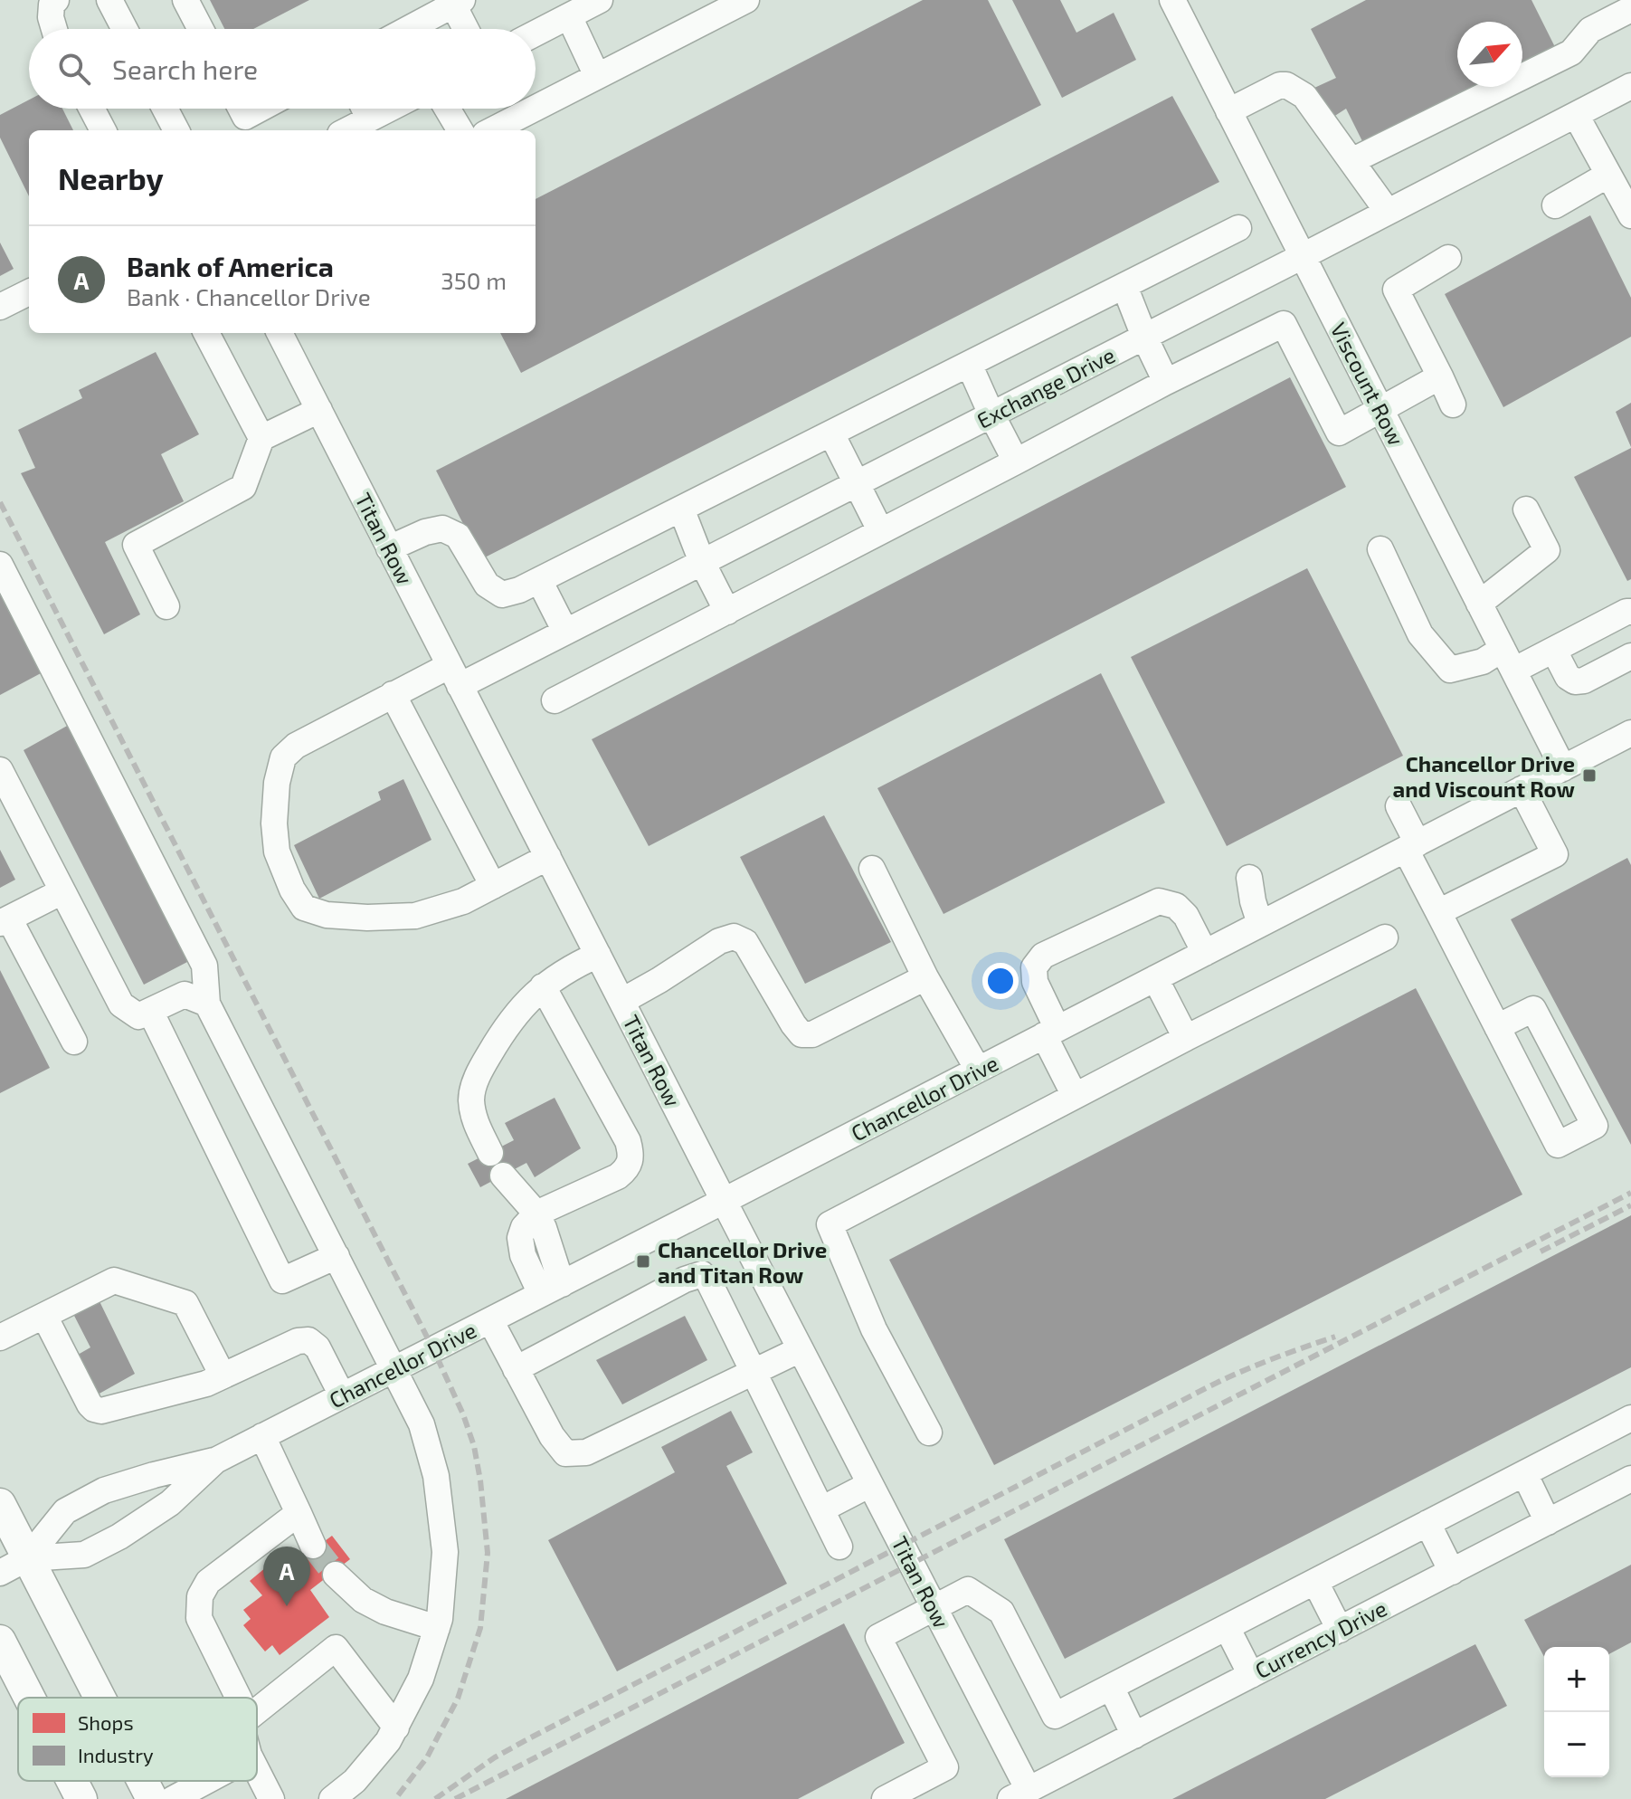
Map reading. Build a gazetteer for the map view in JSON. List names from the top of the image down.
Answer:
{
  "streets": {
    "street": [
      "Viscount Row",
      "Exchange Drive",
      "Titan Row",
      "Chancellor Drive",
      "Currency Drive"
    ]
  },
  "crossings": [
    ["Viscount Row", "Exchange Drive"],
    ["Viscount Row", "Chancellor Drive"],
    ["Exchange Drive", "Titan Row"],
    ["Titan Row", "Chancellor Drive"],
    ["Titan Row", "Currency Drive"]
  ],
  "places": {
    "transit": ["Chancellor Drive and Viscount Row", "Chancellor Drive and Titan Row"]
  },
  "legend": ["Shops", "Industry"],
  "north": "top right",
  "page": {
    "search": "Search here",
    "heading": "Nearby",
    "list": [
      {
        "mark": "A",
        "name": "Bank of America",
        "note": "Bank · Chancellor Drive",
        "value": "350 m"
      }
    ],
    "pins": "A",
    "map_buttons": ["+", "−"]
  }
}
